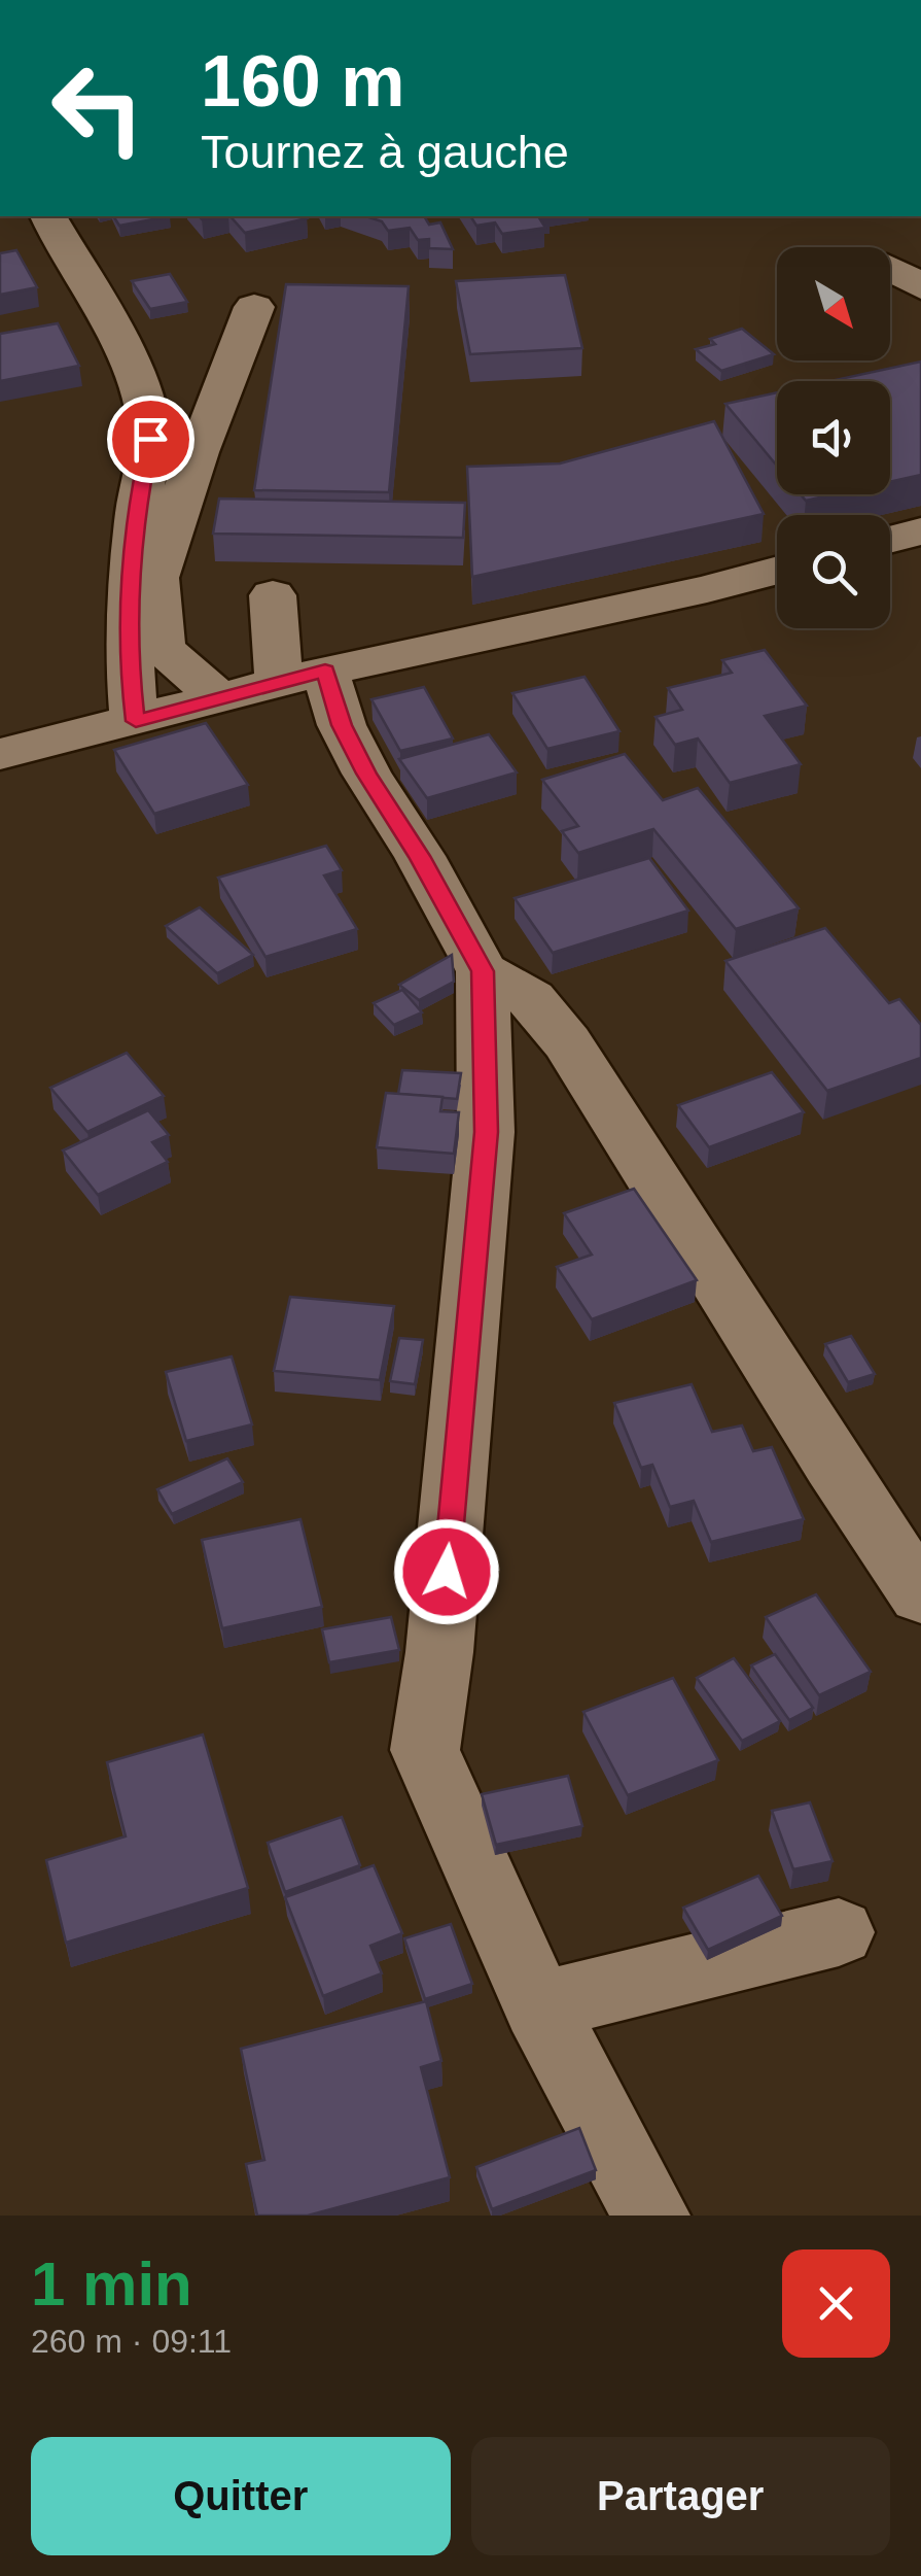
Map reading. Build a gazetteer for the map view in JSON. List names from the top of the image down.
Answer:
{
  "north": "bottom right",
  "page": {
    "turn": ["160 m", "Tournez à gauche"],
    "heading": ["1 min", "260 m · 09:11"],
    "buttons": ["Quitter", "Partager"]
  }
}
